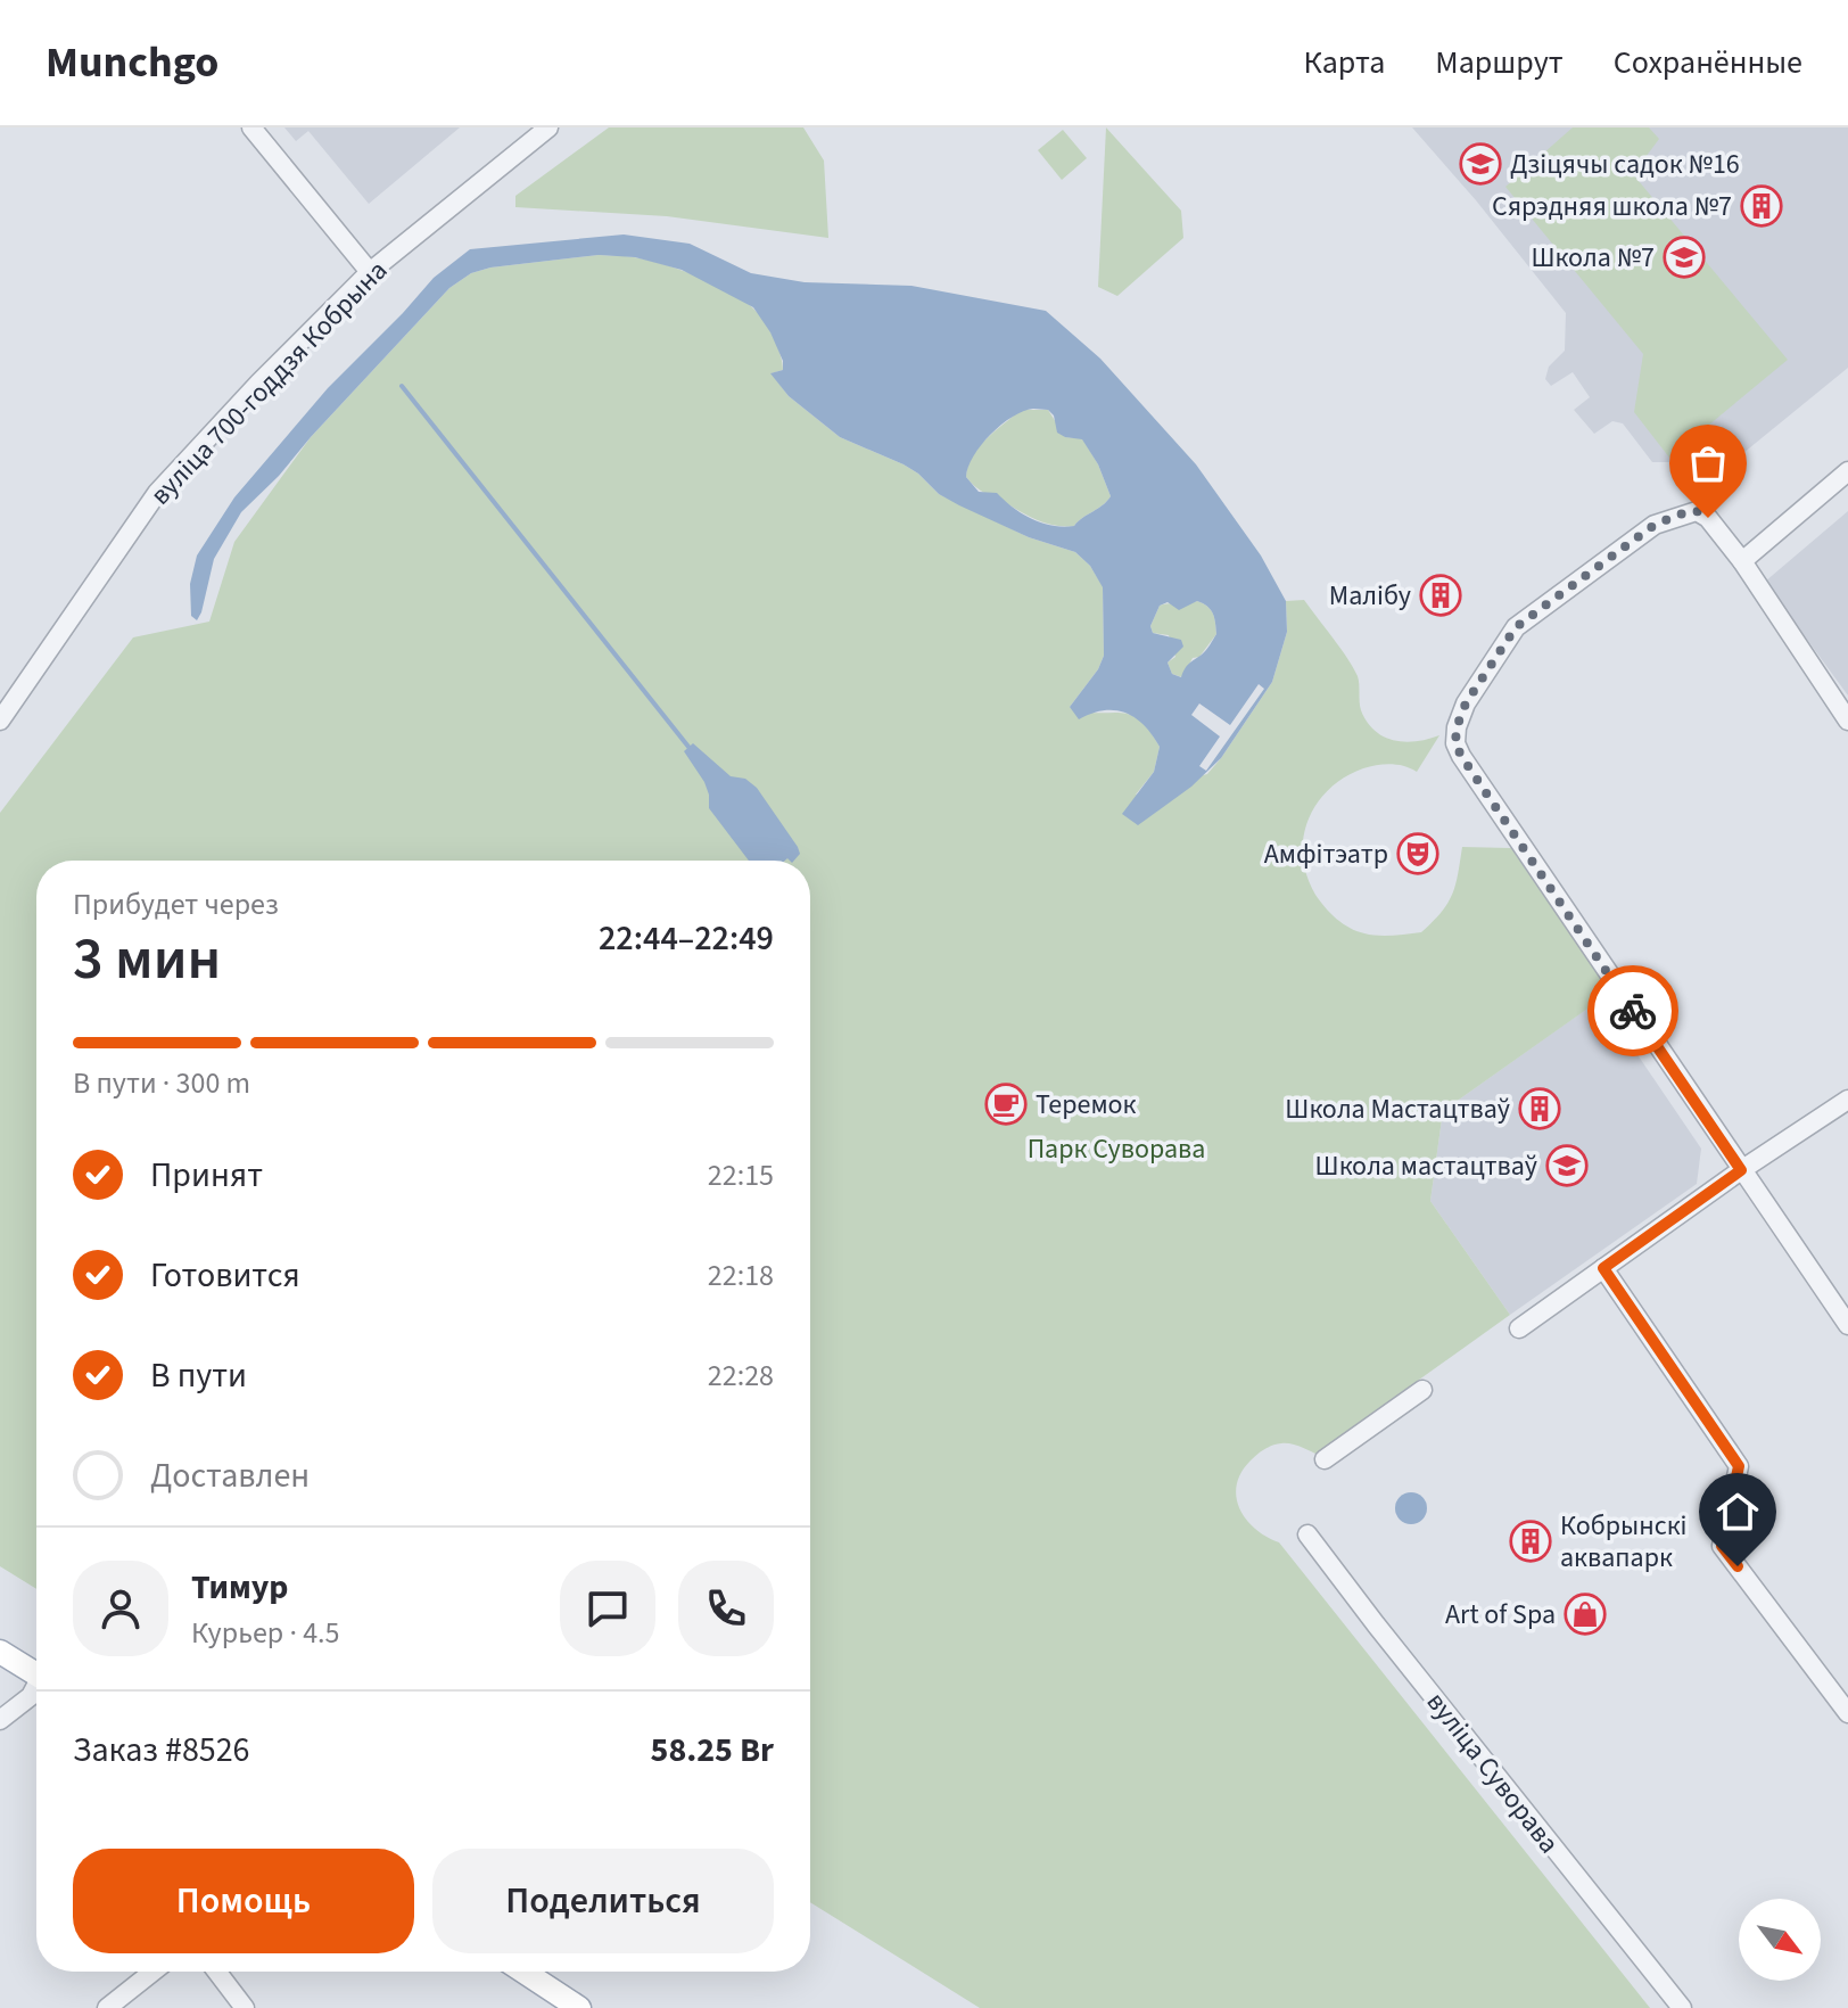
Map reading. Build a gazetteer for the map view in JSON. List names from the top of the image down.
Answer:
{
  "streets": {
    "street": ["вуліца 700-годдзя Кобрына", "вуліца Суворава"]
  },
  "parks": ["Парк Суворава"],
  "places": {
    "school or university": ["Дзіцячы садок №16", "Школа №7", "Школа мастацтваў"],
    "building": [
      "Сярэдняя школа №7",
      "Малібу",
      "Школа Мастацтваў",
      "Кобрынскі аквапарк"
    ],
    "theatre": ["Амфітэатр"],
    "cafe": ["Теремок"],
    "shop": ["Art of Spa"]
  },
  "north": "bottom right",
  "page": {
    "header": "Munchgo",
    "nav": ["Карта", "Маршрут", "Сохранённые"],
    "heading": ["3 мин", "Прибудет через", "22:44–22:49"],
    "panel": [
      "Тимур",
      "Курьер · 4.5",
      "Заказ #8526",
      "58.25 Br"
    ],
    "bar": "В пути · 300 m",
    "list": [
      ["Принят", "22:15"],
      ["Готовится", "22:18"],
      ["В пути", "22:28"],
      "Доставлен"
    ],
    "buttons": ["Помощь", "Поделиться"]
  }
}
